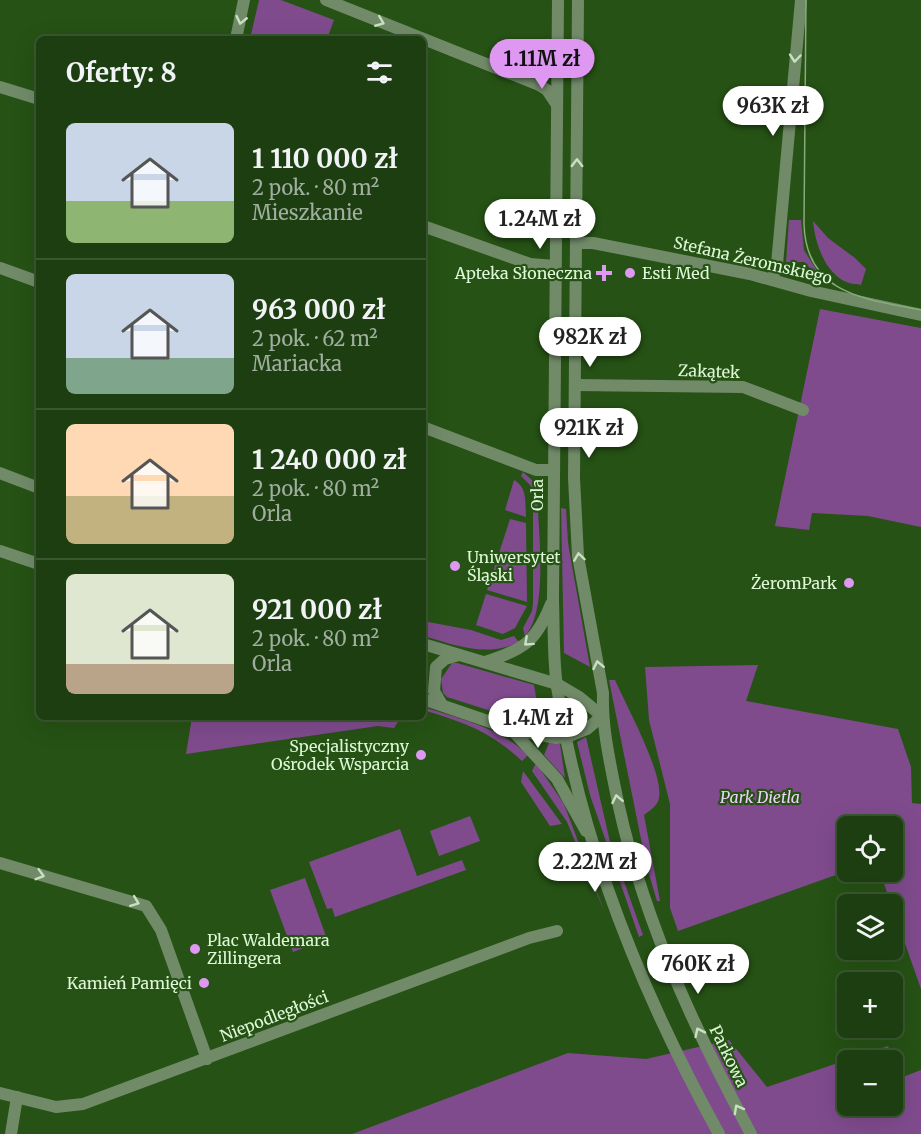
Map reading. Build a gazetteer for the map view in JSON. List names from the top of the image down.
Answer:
{
  "streets": {
    "street": [
      "Stefana Żeromskiego",
      "Zakątek",
      "Orla",
      "Niepodległości",
      "Parkowa"
    ]
  },
  "parks": ["Park Dietla"],
  "places": {
    "health": ["Apteka Słoneczna"],
    "other": [
      "Esti Med",
      "Uniwersytet Śląski",
      "ŻeromPark",
      "Specjalistyczny Ośrodek Wsparcia",
      "Plac Waldemara Zillingera",
      "Kamień Pamięci"
    ]
  },
  "page": {
    "heading": "Oferty: 8",
    "price": [
      "1.11M zł",
      "963K zł",
      "1.24M zł",
      "982K zł",
      "921K zł",
      "1.4M zł",
      "2.22M zł",
      "760K zł"
    ],
    "list": [
      {
        "name": "1 110 000 zł",
        "note": "2 pok. · 80 m² · Mieszkanie"
      },
      {
        "name": "963 000 zł",
        "note": "2 pok. · 62 m² · Mariacka"
      },
      {
        "name": "1 240 000 zł",
        "note": "2 pok. · 80 m² · Orla"
      },
      {
        "name": "921 000 zł",
        "note": "2 pok. · 80 m² · Orla"
      }
    ],
    "map_buttons": ["+", "−"]
  }
}
